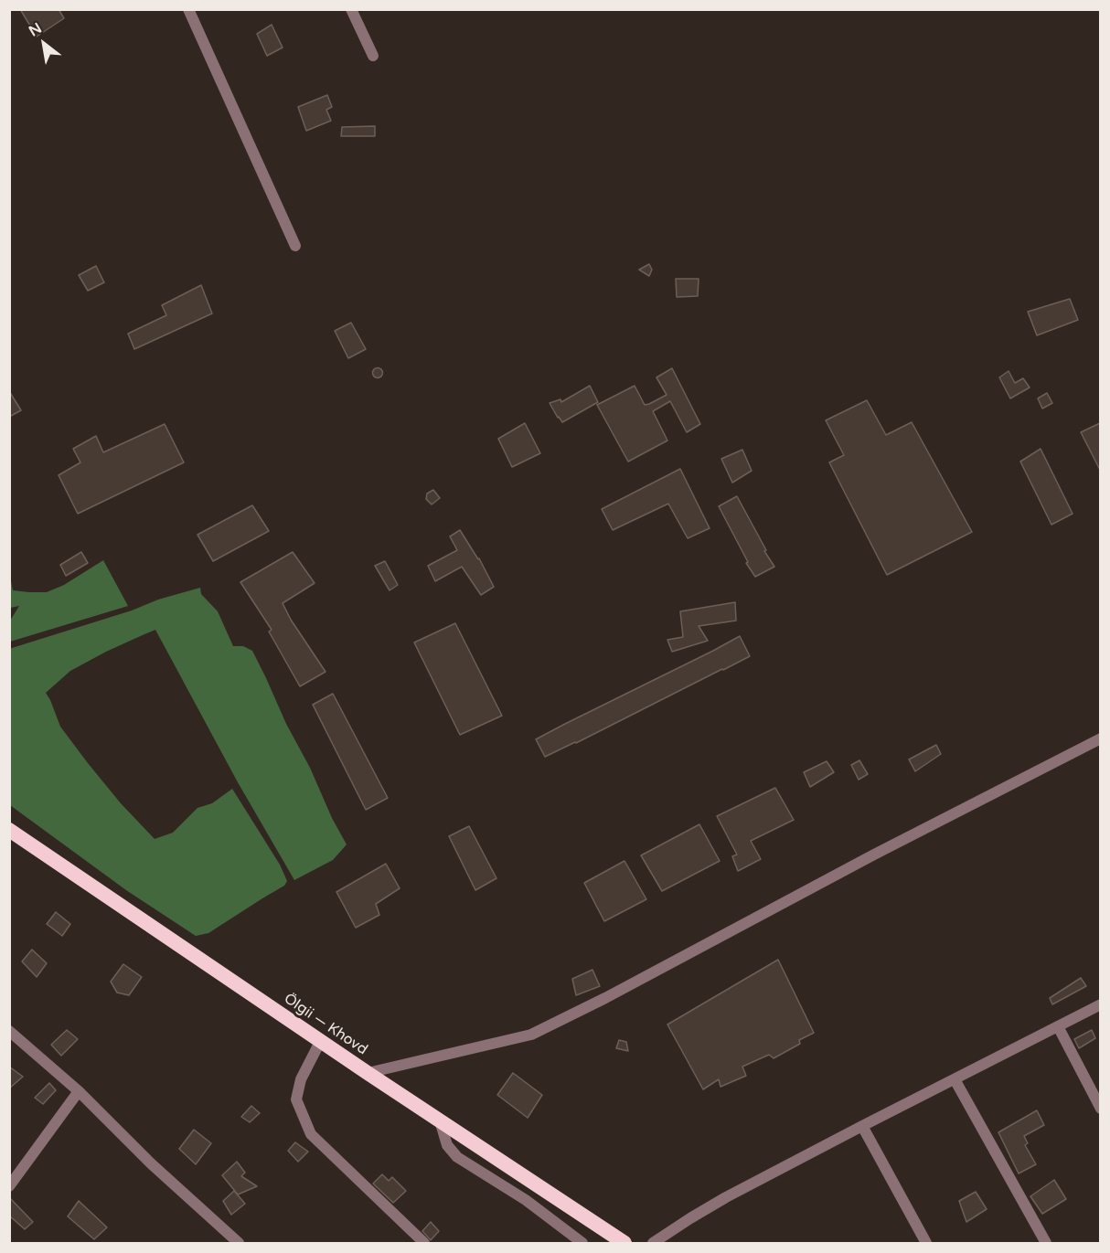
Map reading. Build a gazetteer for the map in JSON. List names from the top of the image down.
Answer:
{
  "streets": {
    "highway": ["Ölgii — Khovd"]
  },
  "north": "top left"
}
